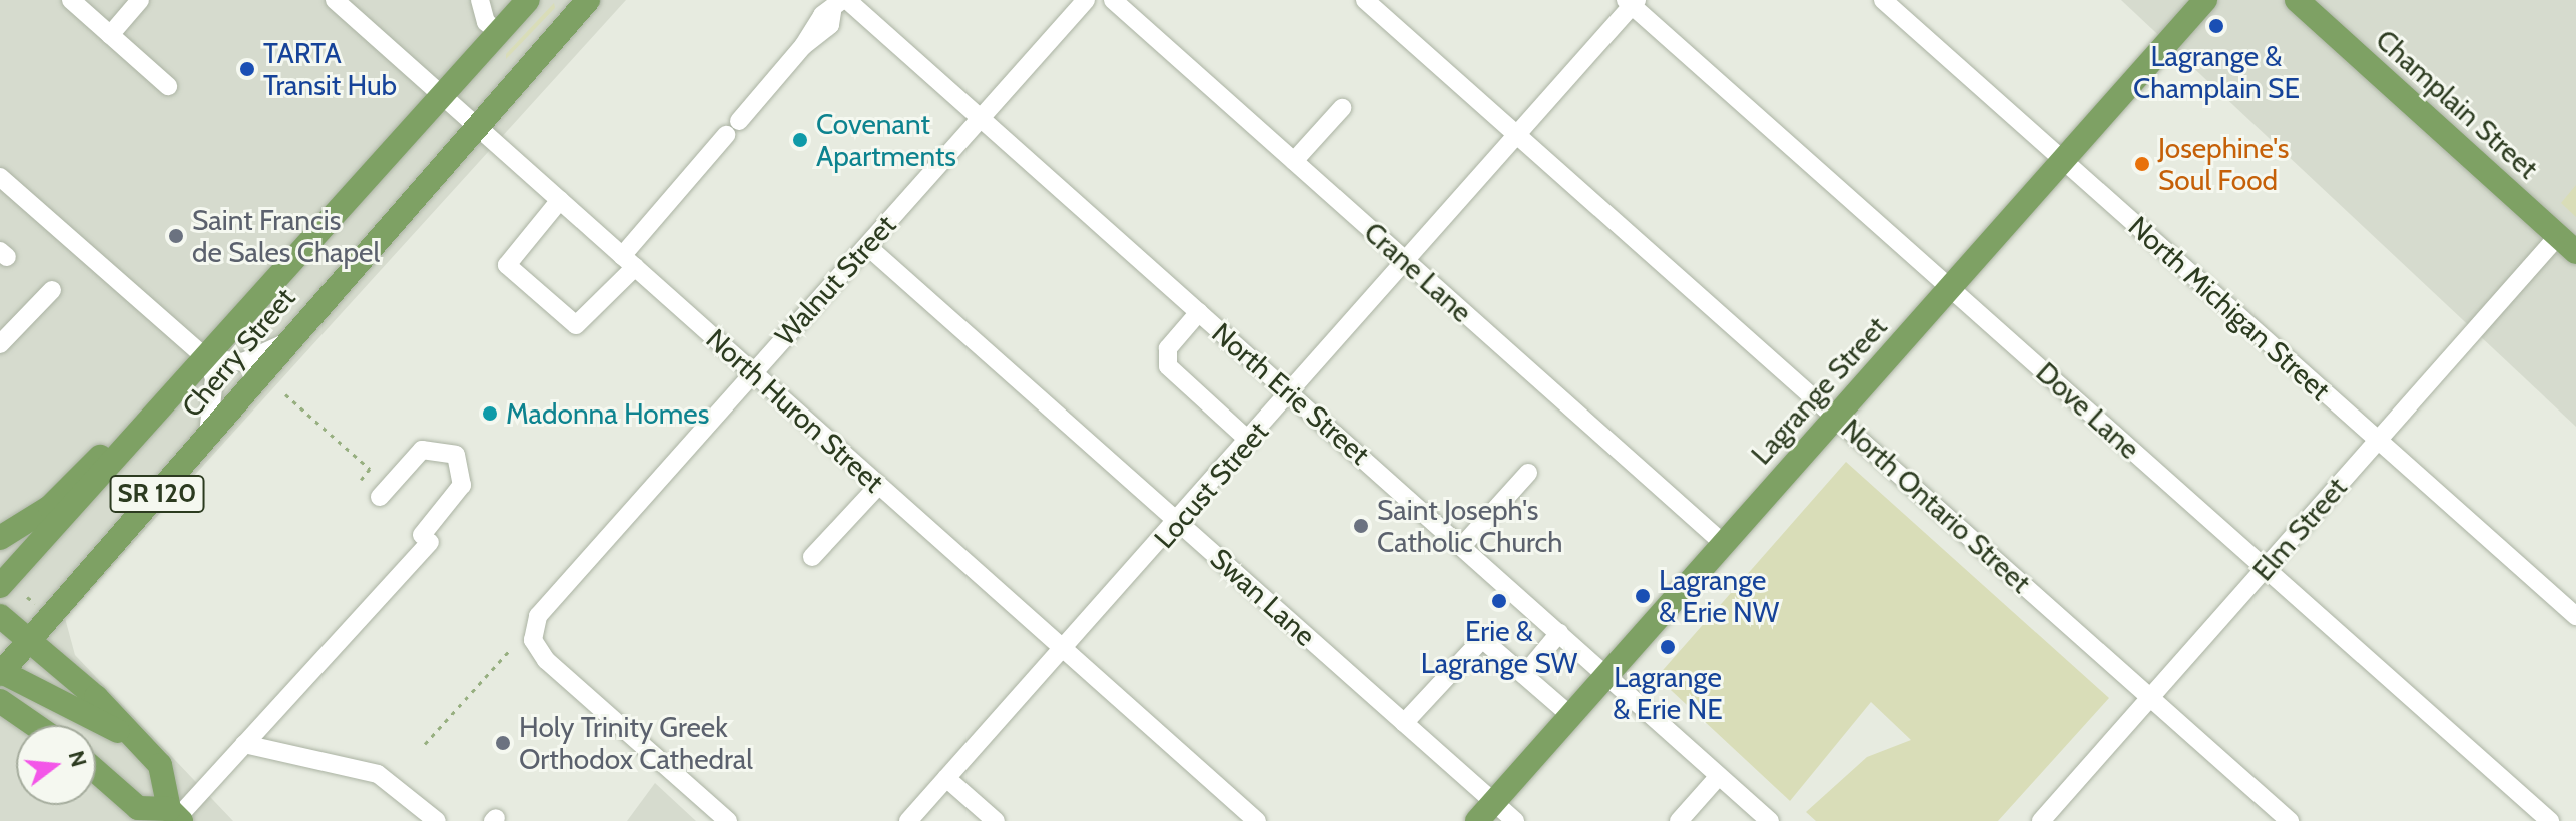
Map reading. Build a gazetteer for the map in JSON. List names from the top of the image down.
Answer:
{
  "streets": {
    "main road": [
      "Champlain Street",
      "Cherry Street",
      "Lagrange Street",
      "SR 120"
    ],
    "street": [
      "Crane Lane",
      "Walnut Street",
      "North Michigan Street",
      "North Erie Street",
      "North Huron Street",
      "Dove Lane",
      "Locust Street",
      "North Ontario Street",
      "Elm Street",
      "Swan Lane"
    ]
  },
  "crossings": [
    ["Champlain Street", "Elm Street"],
    ["Crane Lane", "Lagrange Street"],
    ["Crane Lane", "Locust Street"],
    ["Walnut Street", "North Erie Street"],
    ["Walnut Street", "North Huron Street"],
    ["Walnut Street", "Swan Lane"],
    ["North Michigan Street", "Lagrange Street"],
    ["North Michigan Street", "Elm Street"],
    ["Cherry Street", "North Huron Street"],
    ["Lagrange Street", "North Erie Street"],
    ["Lagrange Street", "Dove Lane"],
    ["Lagrange Street", "North Ontario Street"],
    ["Lagrange Street", "Swan Lane"],
    ["North Erie Street", "Locust Street"],
    ["North Huron Street", "Locust Street"],
    ["Dove Lane", "Locust Street"],
    ["Dove Lane", "Elm Street"],
    ["Locust Street", "North Ontario Street"],
    ["Locust Street", "Swan Lane"],
    ["North Ontario Street", "Elm Street"]
  ],
  "places": [
    "Lagrange & Champlain SE",
    "TARTA Transit Hub",
    "Covenant Apartments",
    "Josephine's Soul Food",
    "Saint Francis de Sales Chapel",
    "Madonna Homes",
    "Saint Joseph's Catholic Church",
    "Lagrange & Erie NW",
    "Erie & Lagrange SW",
    "Lagrange & Erie NE",
    "Holy Trinity Greek Orthodox Cathedral"
  ],
  "north": "right"
}
